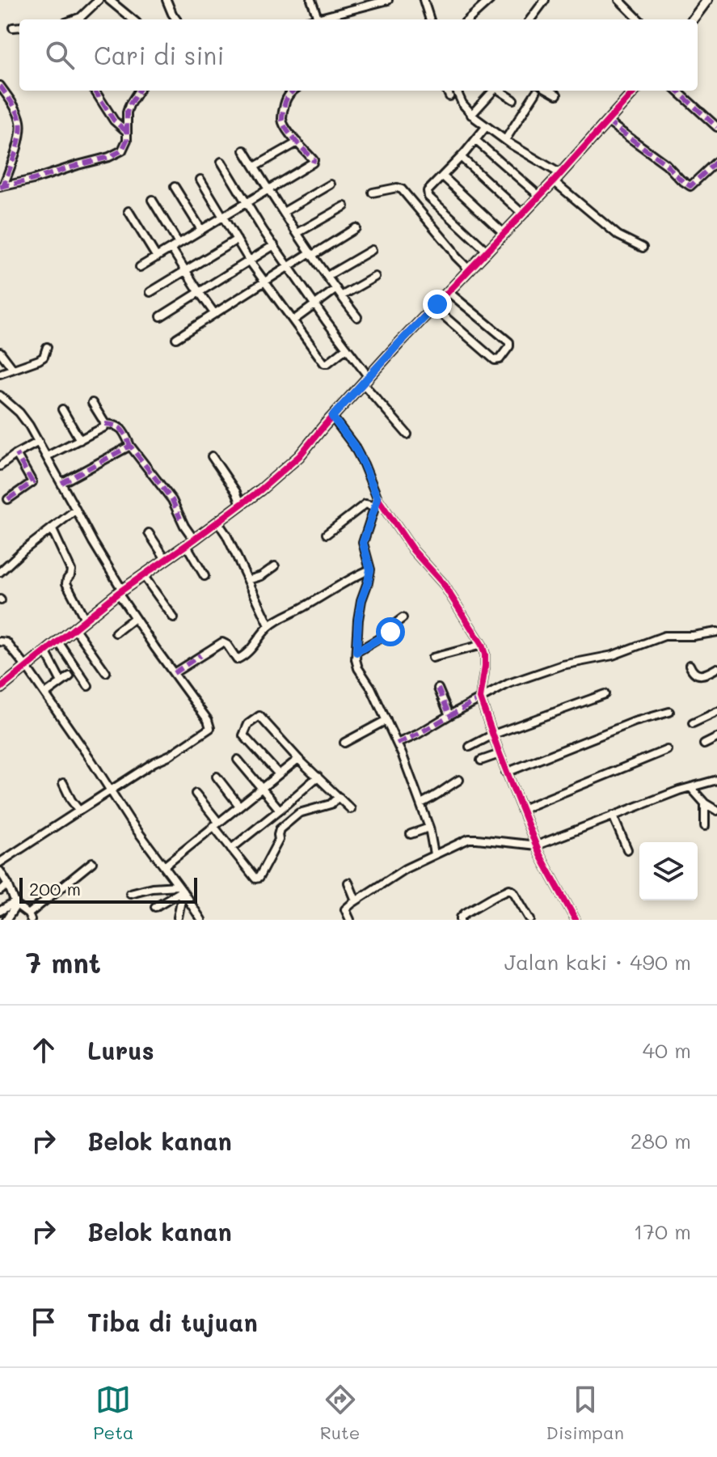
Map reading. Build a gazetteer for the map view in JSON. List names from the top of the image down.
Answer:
{
  "scale_bar": "200 m",
  "page": {
    "search": "Cari di sini",
    "scale": "200 m",
    "heading": ["7 mnt", "Jalan kaki · 490 m"],
    "list": [
      ["Lurus", "40 m"],
      ["Belok kanan", "280 m"],
      ["Belok kanan", "170 m"],
      "Tiba di tujuan"
    ],
    "nav": ["Peta", "Rute", "Disimpan"]
  }
}
